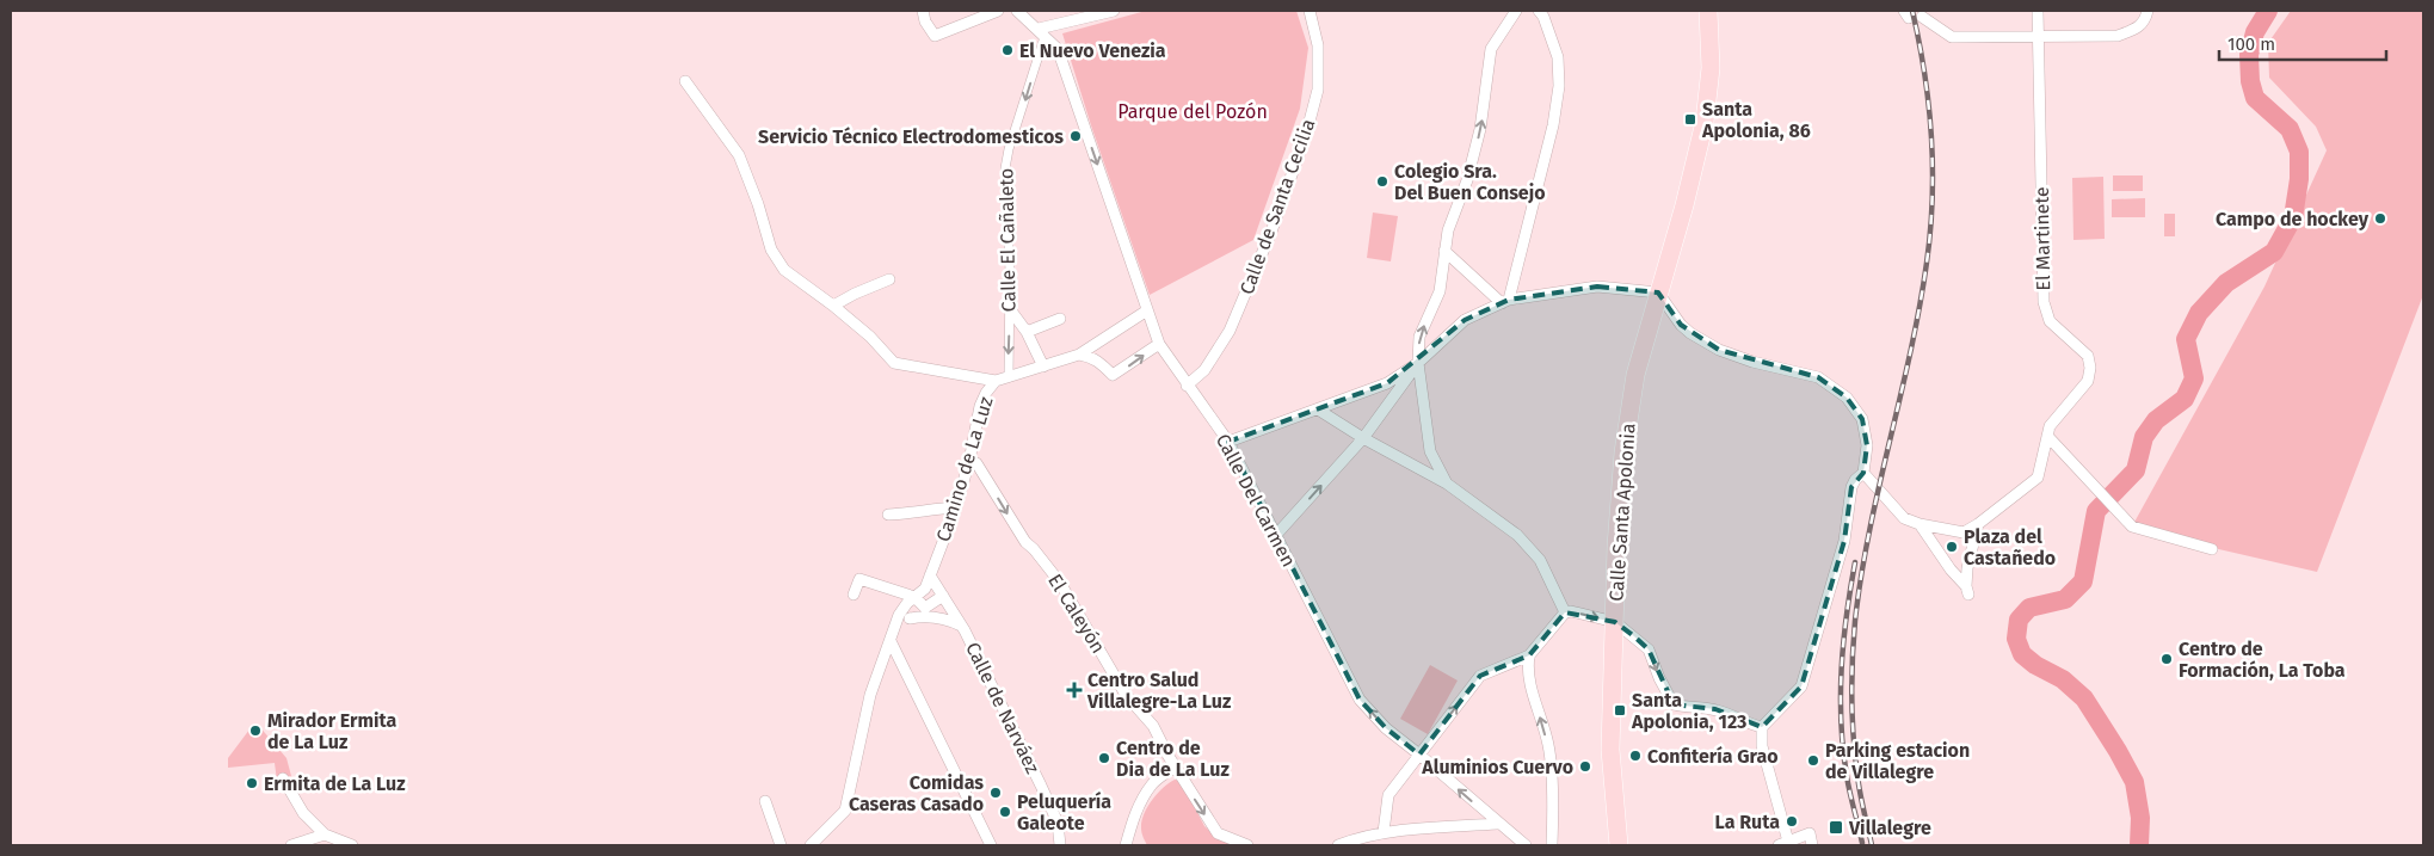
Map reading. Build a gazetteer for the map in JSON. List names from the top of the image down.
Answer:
{
  "streets": {
    "main road": ["Calle Santa Apolonia"],
    "street": [
      "Calle de Santa Cecilia",
      "El Martinete",
      "Calle El Cañaleto",
      "Camino de La Luz",
      "Calle Del Carmen",
      "El Caleyón",
      "Calle de Narváez"
    ]
  },
  "crossings": [
    ["Calle de Santa Cecilia", "Calle Del Carmen"],
    ["Calle El Cañaleto", "Calle Del Carmen"],
    ["Camino de La Luz", "El Caleyón"],
    ["Camino de La Luz", "Calle de Narváez"]
  ],
  "one_way": ["Calle El Cañaleto", "El Caleyón"],
  "parks": ["Parque del Pozón"],
  "places": {
    "other": [
      "El Nuevo Venezia",
      "Servicio Técnico Electrodomesticos",
      "Colegio Sra. Del Buen Consejo",
      "Campo de hockey",
      "Plaza del Castañedo",
      "Centro de Formación, La Toba",
      "Mirador Ermita de La Luz",
      "Confitería Grao",
      "Centro de Dia de La Luz",
      "Parking estacion de Villalegre",
      "Aluminios Cuervo",
      "Ermita de La Luz",
      "Comidas Caseras Casado",
      "Peluquería Galeote",
      "La Ruta"
    ],
    "transit": ["Santa Apolonia, 86", "Santa Apolonia, 123", "Villalegre"],
    "health": ["Centro Salud Villalegre-La Luz"]
  },
  "scale_bar": "100 m"
}
